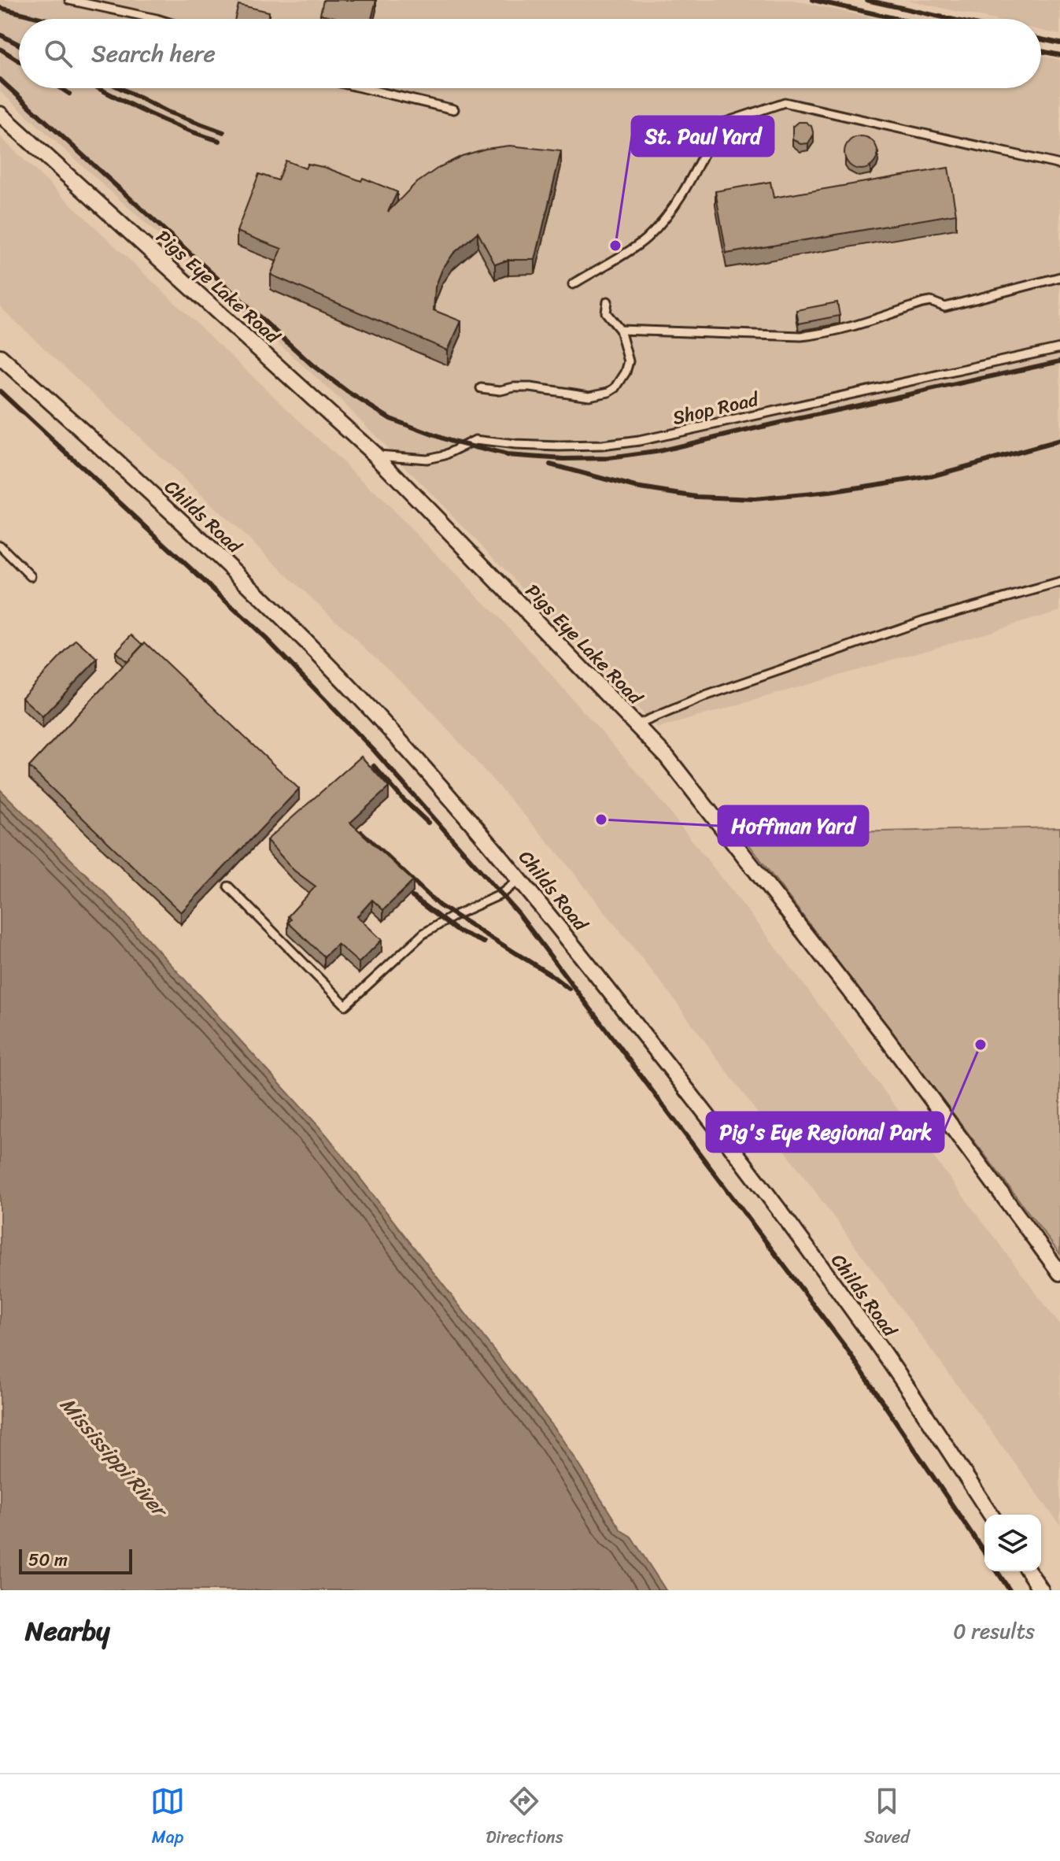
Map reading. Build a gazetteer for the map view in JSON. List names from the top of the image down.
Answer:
{
  "streets": {
    "street": ["Pigs Eye Lake Road", "Childs Road"],
    "lane": ["Shop Road"]
  },
  "crossings": [
    ["Pigs Eye Lake Road", "Shop Road"]
  ],
  "water": ["Mississippi River"],
  "places": ["St. Paul Yard", "Hoffman Yard", "Pig's Eye Regional Park"],
  "scale_bar": "50 m",
  "page": {
    "search": "Search here",
    "scale": "50 m",
    "heading": ["Nearby", "0 results"],
    "nav": ["Map", "Directions", "Saved"]
  }
}
